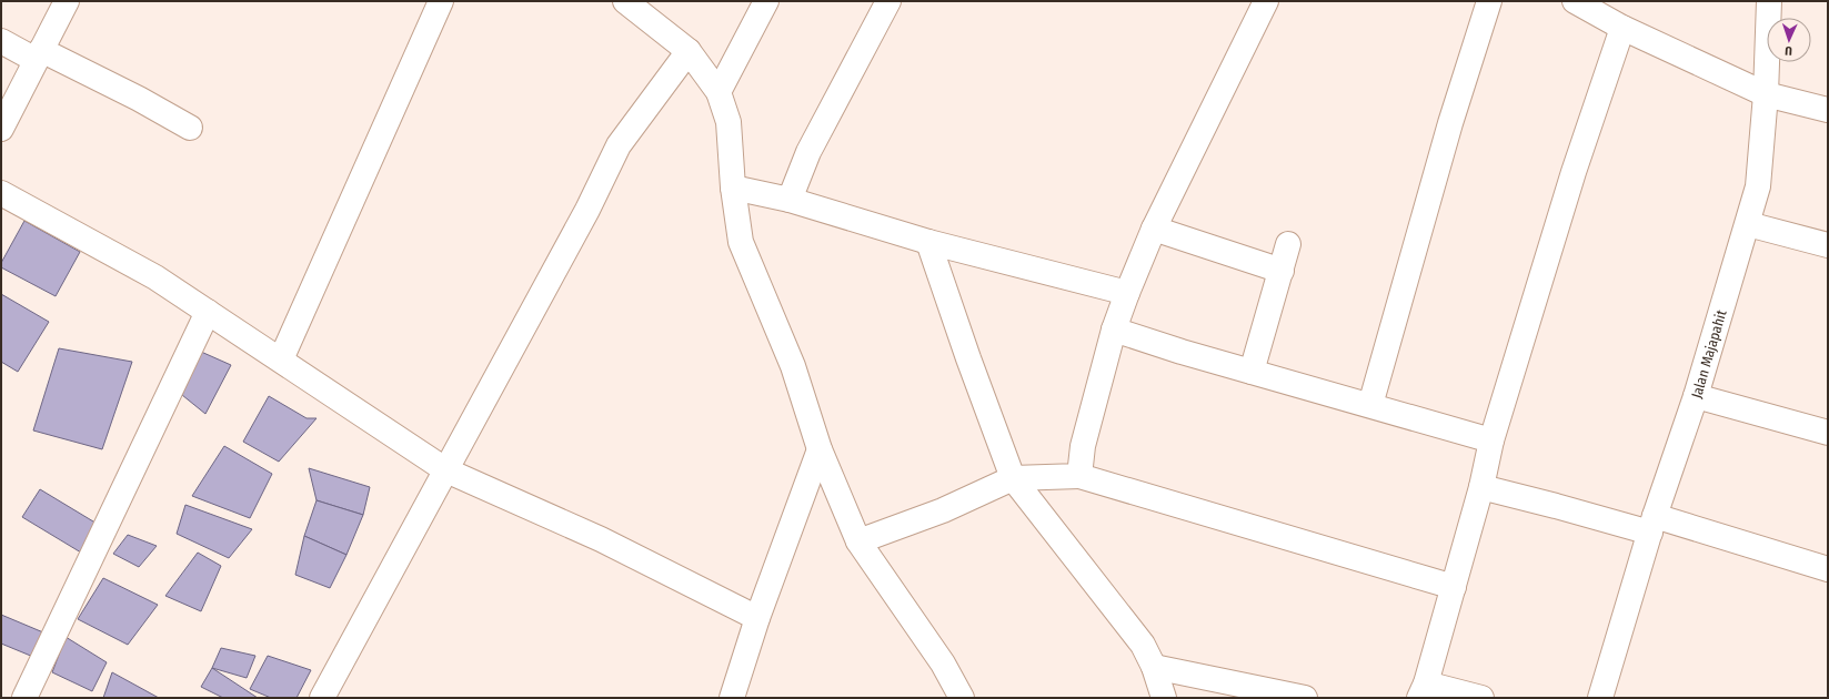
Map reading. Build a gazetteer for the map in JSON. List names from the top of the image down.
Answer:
{
  "streets": {
    "street": ["Jalan Majapahit"]
  },
  "north": "bottom"
}
